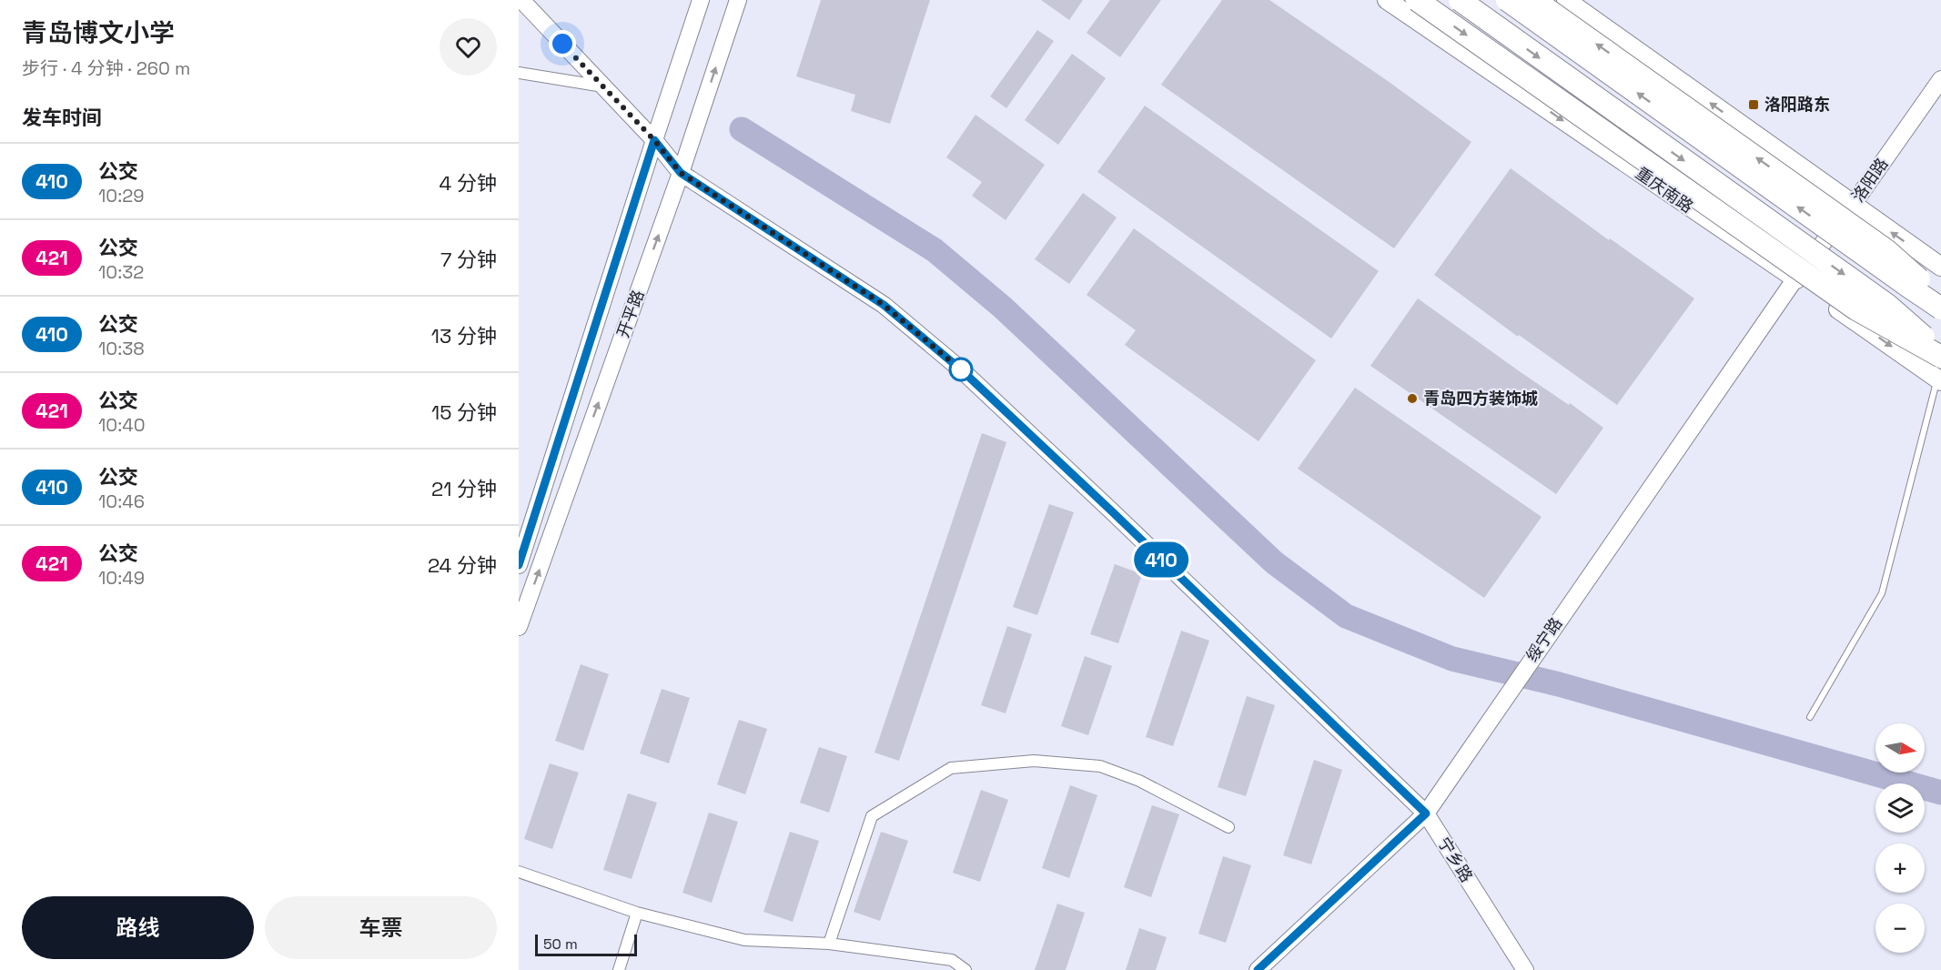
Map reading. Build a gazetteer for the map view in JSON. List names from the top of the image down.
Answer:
{
  "streets": {
    "main road": ["重庆南路"],
    "street": [
      "洛阳路",
      "开平路",
      "绥宁路",
      "宁乡路"
    ]
  },
  "crossings": [
    ["洛阳路", "重庆南路"],
    ["洛阳路", "绥宁路"],
    ["重庆南路", "绥宁路"],
    ["开平路", "宁乡路"],
    ["绥宁路", "宁乡路"]
  ],
  "places": {
    "transit": ["洛阳路东"],
    "other": ["青岛四方装饰城"]
  },
  "lines": ["bus line 410"],
  "scale_bar": "50 m",
  "north": "right",
  "page": {
    "heading": [
      ["青岛博文小学", "步行 · 4 分钟 · 260 m"],
      "发车时间"
    ],
    "on_map": "410",
    "list": [
      {
        "mark": "410",
        "name": "公交",
        "note": "10:29",
        "value": "4 分钟"
      },
      {
        "mark": "421",
        "name": "公交",
        "note": "10:32",
        "value": "7 分钟"
      },
      {
        "mark": "410",
        "name": "公交",
        "note": "10:38",
        "value": "13 分钟"
      },
      {
        "mark": "421",
        "name": "公交",
        "note": "10:40",
        "value": "15 分钟"
      },
      {
        "mark": "410",
        "name": "公交",
        "note": "10:46",
        "value": "21 分钟"
      },
      {
        "mark": "421",
        "name": "公交",
        "note": "10:49",
        "value": "24 分钟"
      }
    ],
    "map_buttons": ["+", "−"],
    "buttons": ["路线", "车票"],
    "scale": "50 m"
  }
}
